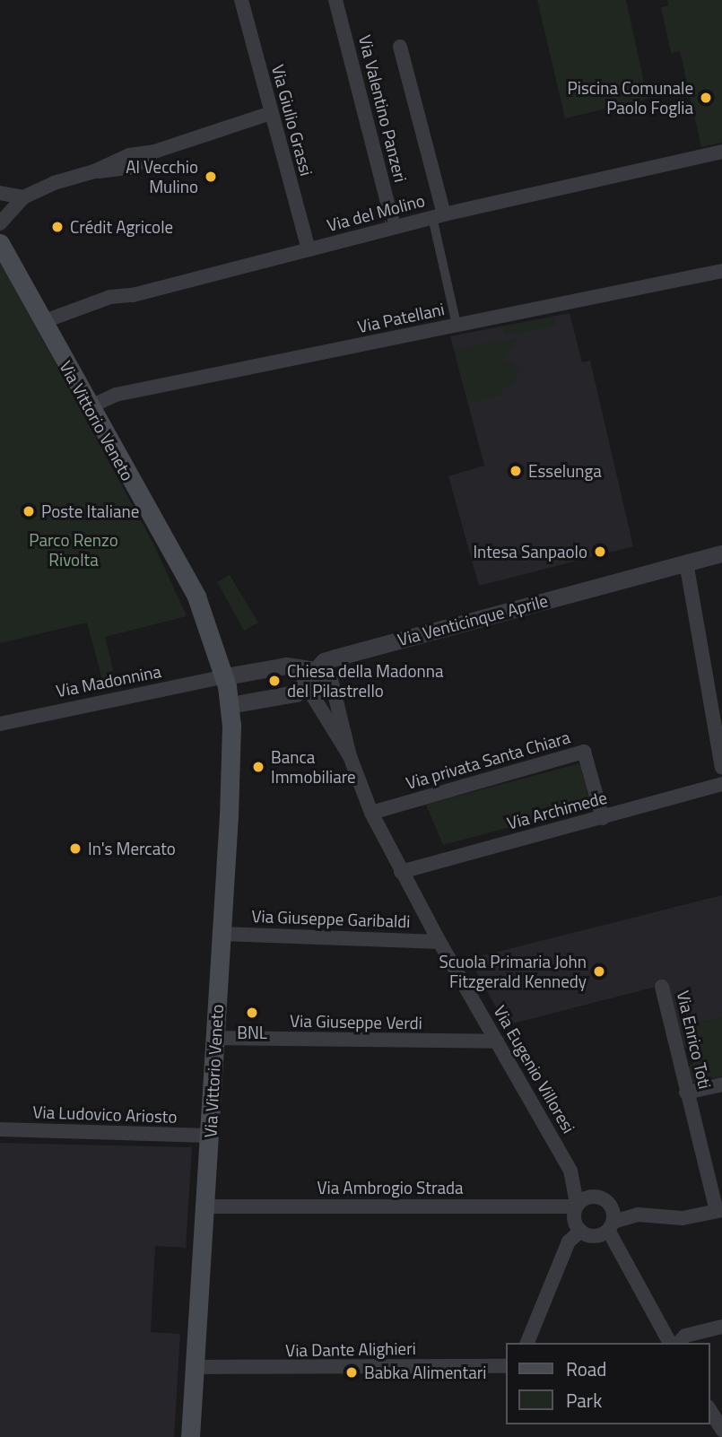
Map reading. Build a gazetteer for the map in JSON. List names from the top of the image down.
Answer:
{
  "streets": {
    "main road": ["Via Vittorio Veneto"],
    "street": [
      "Via Valentino Panzeri",
      "Via Giulio Grassi",
      "Via del Molino",
      "Via Patellani",
      "Via Venticinque Aprile",
      "Via Madonnina",
      "Via privata Santa Chiara",
      "Via Archimede",
      "Via Giuseppe Garibaldi",
      "Via Giuseppe Verdi",
      "Via Enrico Toti",
      "Via Eugenio Villoresi",
      "Via Ludovico Ariosto",
      "Via Ambrogio Strada",
      "Via Dante Alighieri"
    ]
  },
  "crossings": [
    ["Via Valentino Panzeri", "Via del Molino"],
    ["Via Giulio Grassi", "Via del Molino"],
    ["Via del Molino", "Via Vittorio Veneto"],
    ["Via Patellani", "Via Vittorio Veneto"],
    ["Via Vittorio Veneto", "Via Madonnina"],
    ["Via Vittorio Veneto", "Via Giuseppe Garibaldi"],
    ["Via Vittorio Veneto", "Via Giuseppe Verdi"],
    ["Via Vittorio Veneto", "Via Ludovico Ariosto"],
    ["Via Vittorio Veneto", "Via Ambrogio Strada"],
    ["Via Vittorio Veneto", "Via Dante Alighieri"],
    ["Via Venticinque Aprile", "Via Eugenio Villoresi"],
    ["Via privata Santa Chiara", "Via Archimede"],
    ["Via privata Santa Chiara", "Via Eugenio Villoresi"],
    ["Via Archimede", "Via Eugenio Villoresi"],
    ["Via Giuseppe Garibaldi", "Via Eugenio Villoresi"],
    ["Via Giuseppe Verdi", "Via Eugenio Villoresi"],
    ["Via Eugenio Villoresi", "Via Ambrogio Strada"]
  ],
  "parks": ["Parco Renzo Rivolta"],
  "places": [
    "Piscina Comunale Paolo Foglia",
    "Al Vecchio Mulino",
    "Crédit Agricole",
    "Esselunga",
    "Poste Italiane",
    "Intesa Sanpaolo",
    "Chiesa della Madonna del Pilastrello",
    "Banca Immobiliare",
    "In's Mercato",
    "Scuola Primaria John Fitzgerald Kennedy",
    "BNL",
    "Babka Alimentari"
  ],
  "legend": ["Road", "Park"]
}
